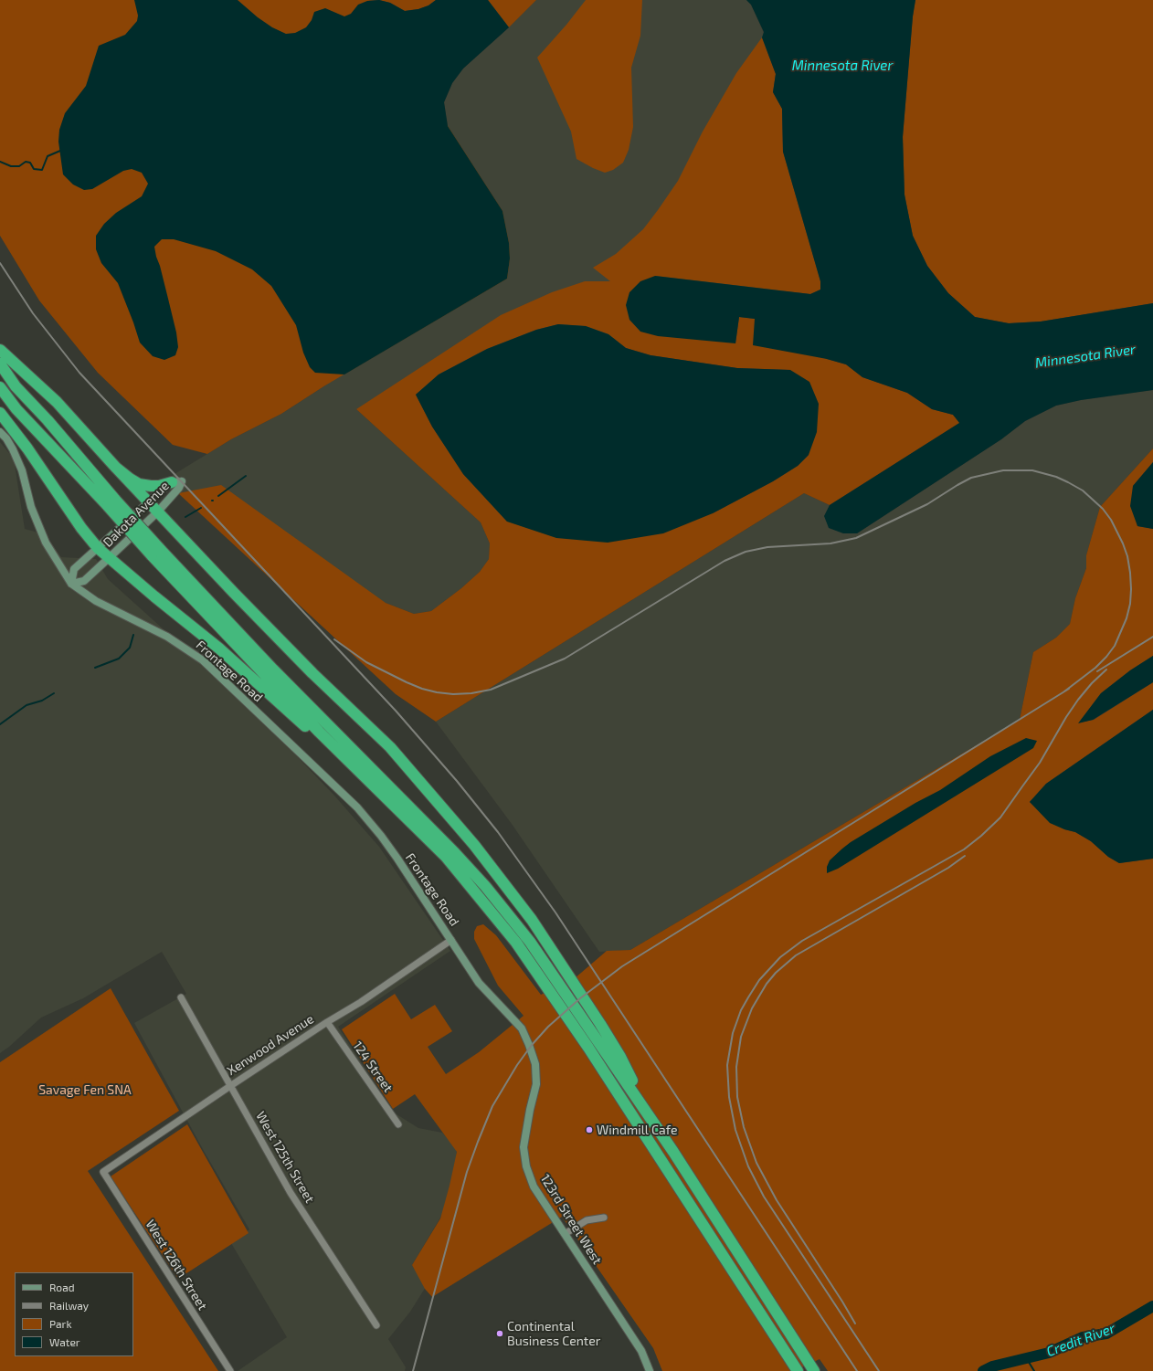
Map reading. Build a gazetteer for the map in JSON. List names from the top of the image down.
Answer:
{
  "streets": {
    "street": [
      "Dakota Avenue",
      "Frontage Road",
      "Xenwood Avenue",
      "124 Street",
      "West 125th Street",
      "123rd Street West",
      "West 126th Street"
    ]
  },
  "crossings": [
    ["Dakota Avenue", "Frontage Road"],
    ["Frontage Road", "Xenwood Avenue"],
    ["Frontage Road", "123rd Street West"],
    ["Xenwood Avenue", "124 Street"],
    ["Xenwood Avenue", "West 125th Street"],
    ["Xenwood Avenue", "123rd Street West"],
    ["Xenwood Avenue", "West 126th Street"]
  ],
  "water": ["Minnesota River", "Credit River"],
  "parks": ["Savage Fen SNA"],
  "places": ["Windmill Cafe", "Continental Business Center"],
  "legend": [
    "Road",
    "Railway",
    "Park",
    "Water"
  ]
}
